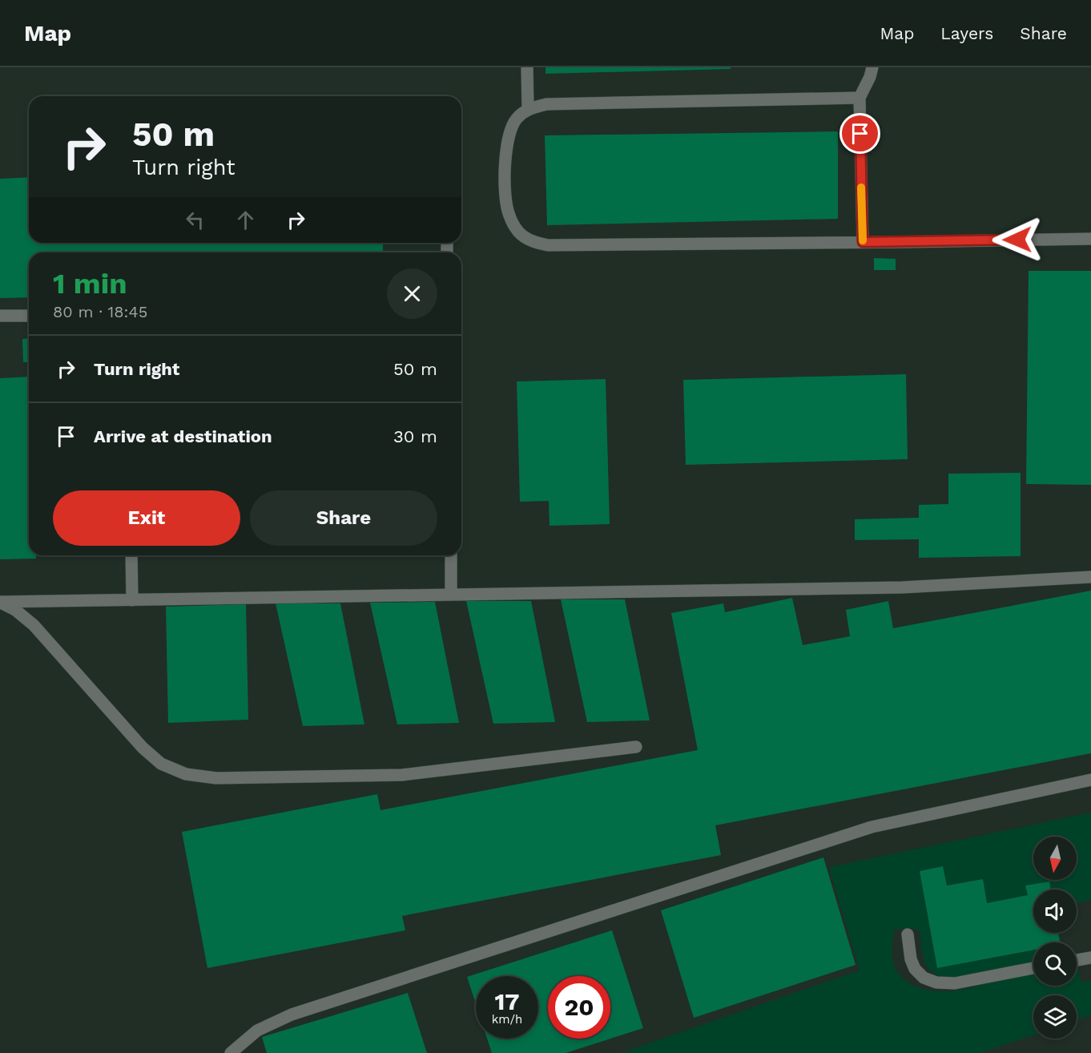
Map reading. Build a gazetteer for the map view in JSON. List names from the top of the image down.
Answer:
{
  "north": "bottom",
  "page": {
    "header": "Map",
    "nav": ["Map", "Layers", "Share"],
    "turn": ["50 m", "Turn right"],
    "heading": ["1 min", "80 m · 18:45"],
    "list": [
      {
        "name": "Turn right",
        "value": "50 m"
      },
      {
        "name": "Arrive at destination",
        "value": "30 m"
      }
    ],
    "buttons": ["Exit", "Share"],
    "speed": "17 km/h",
    "limit": "20"
  }
}
